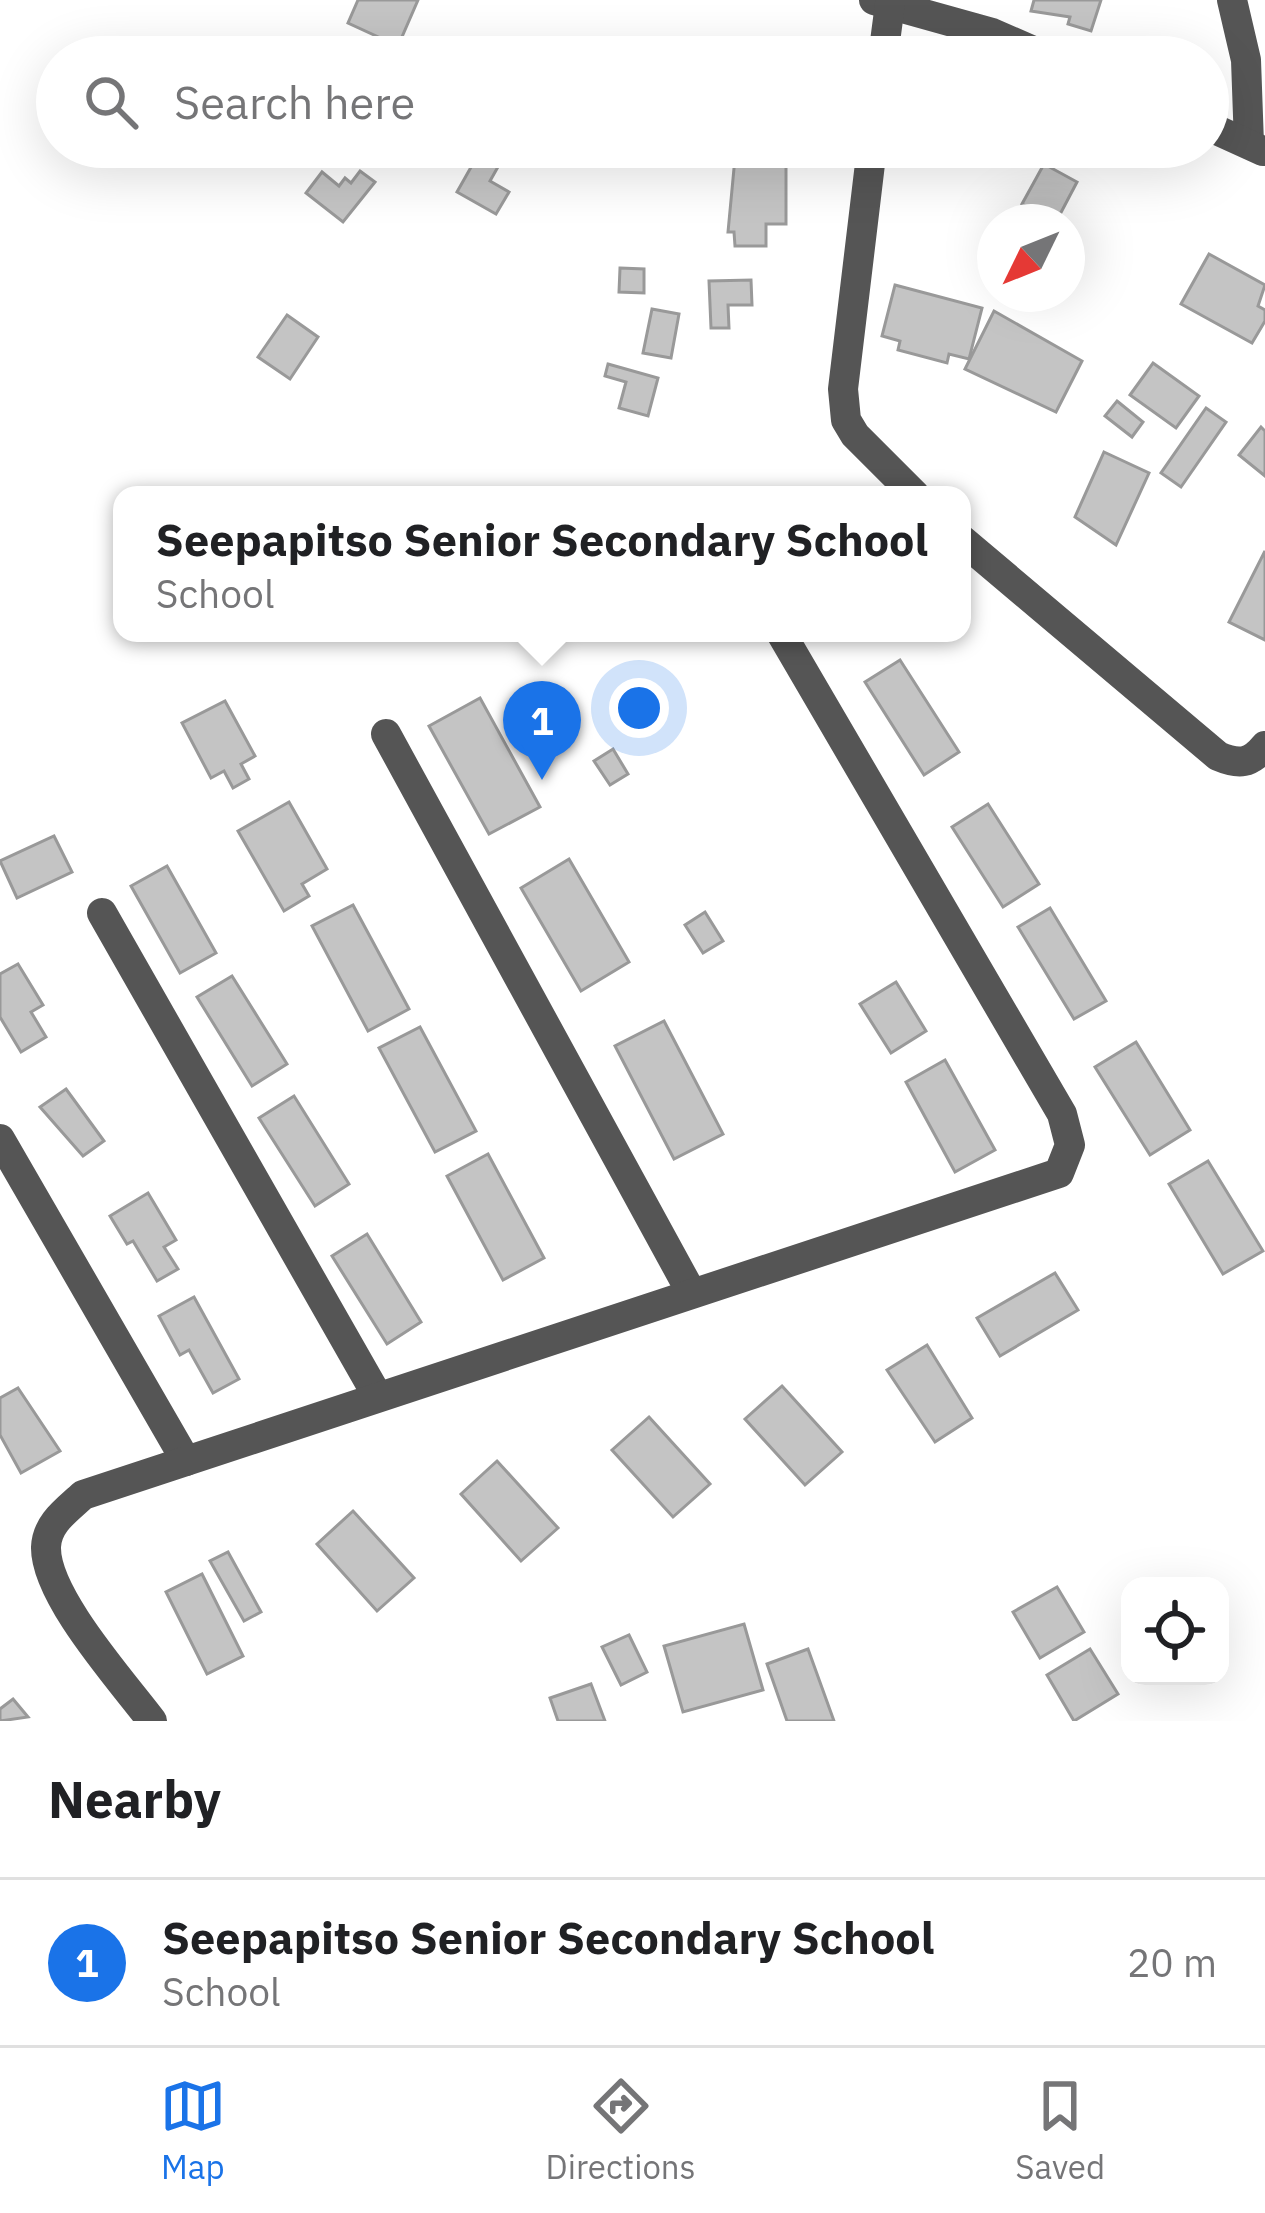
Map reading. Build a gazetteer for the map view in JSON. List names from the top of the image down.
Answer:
{
  "north": "bottom left",
  "page": {
    "search": "Search here",
    "popup": ["Seepapitso Senior Secondary School", "School"],
    "pins": "1",
    "heading": "Nearby",
    "list": [
      {
        "mark": "1",
        "name": "Seepapitso Senior Secondary School",
        "note": "School",
        "value": "20 m"
      }
    ],
    "nav": ["Map", "Directions", "Saved"]
  }
}
